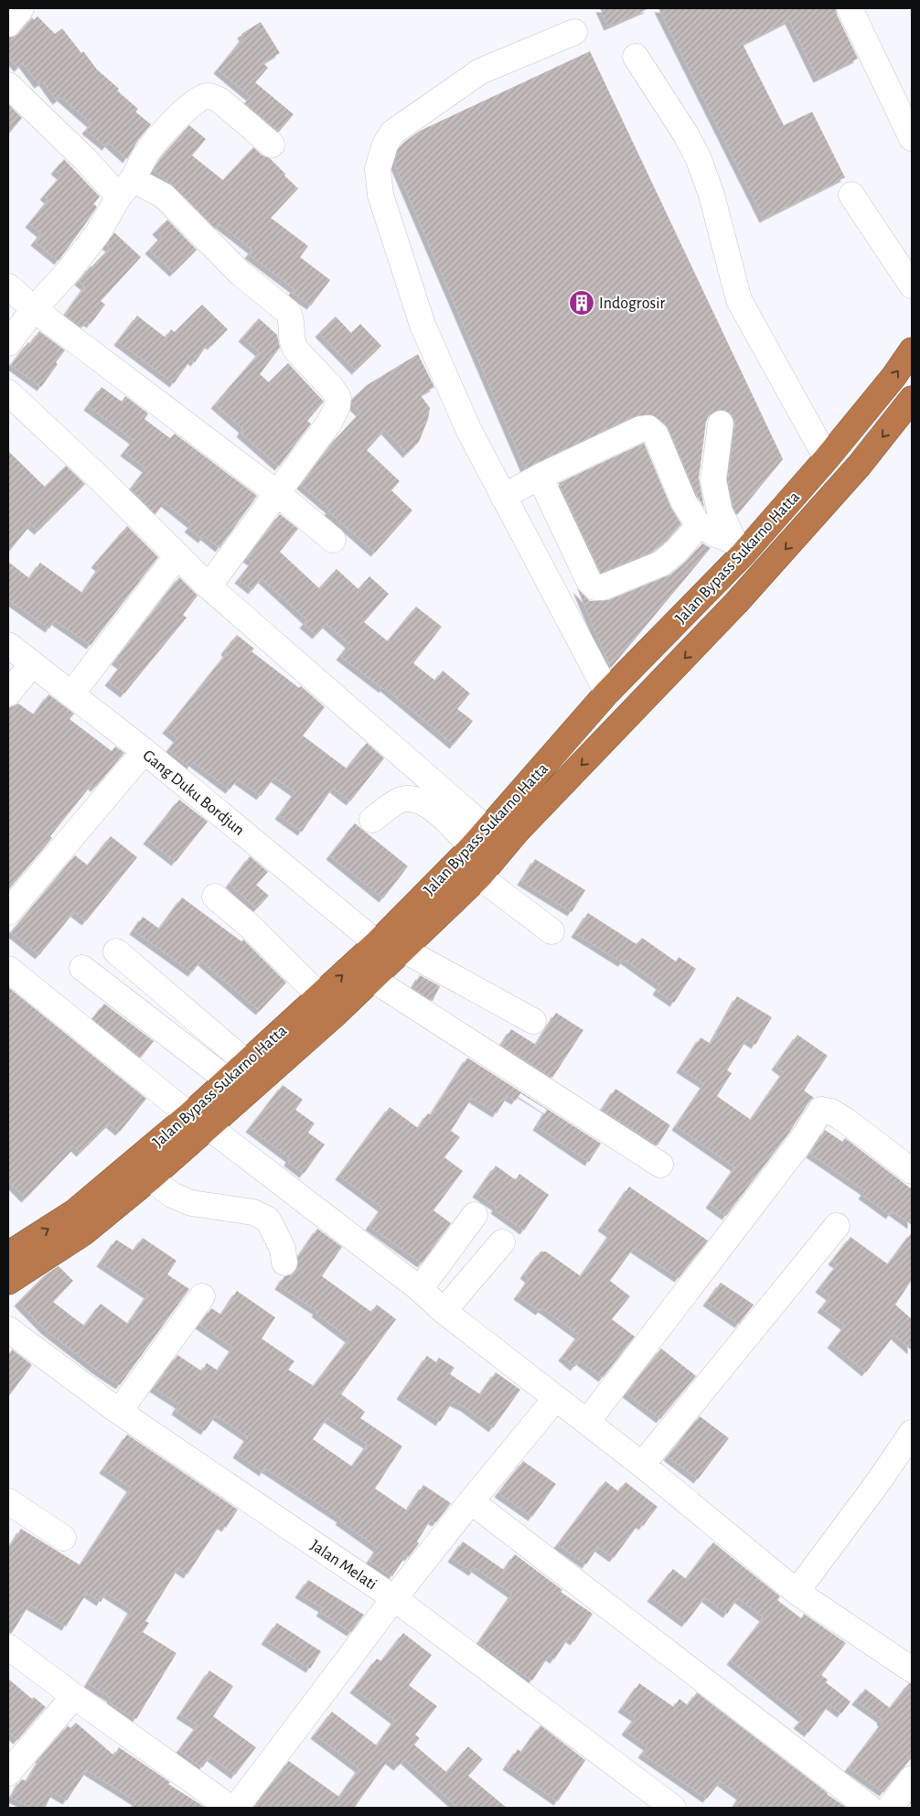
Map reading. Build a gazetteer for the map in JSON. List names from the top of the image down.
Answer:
{
  "streets": {
    "highway": ["Jalan Bypass Sukarno Hatta"],
    "street": ["Gang Duku Bordjun", "Jalan Melati"]
  },
  "crossings": [
    ["Jalan Bypass Sukarno Hatta", "Gang Duku Bordjun"]
  ],
  "places": {
    "building": ["Indogrosir"]
  }
}
